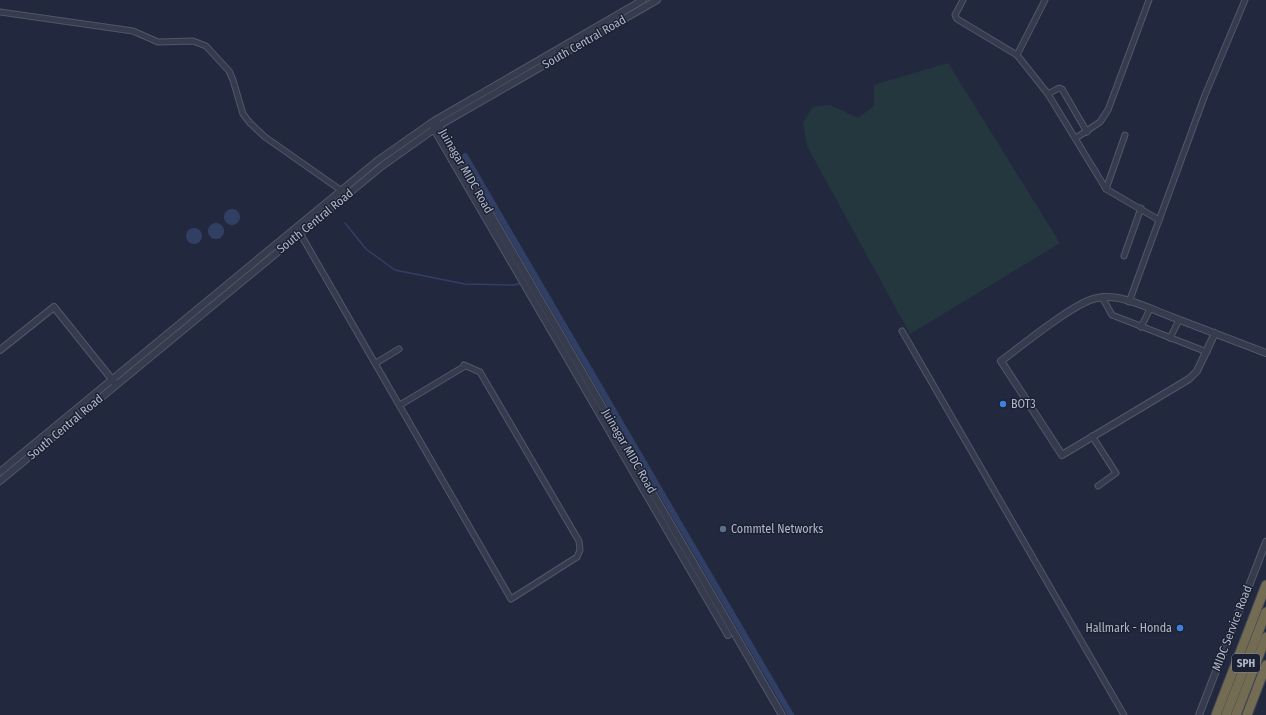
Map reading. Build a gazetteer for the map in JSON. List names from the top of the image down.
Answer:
{
  "streets": {
    "highway": ["SPH"],
    "street": ["South Central Road", "Juinagar MIDC Road", "MIDC Service Road"]
  },
  "crossings": [
    ["South Central Road", "Juinagar MIDC Road"]
  ],
  "places": ["BOT3", "Commtel Networks", "Hallmark - Honda"]
}
